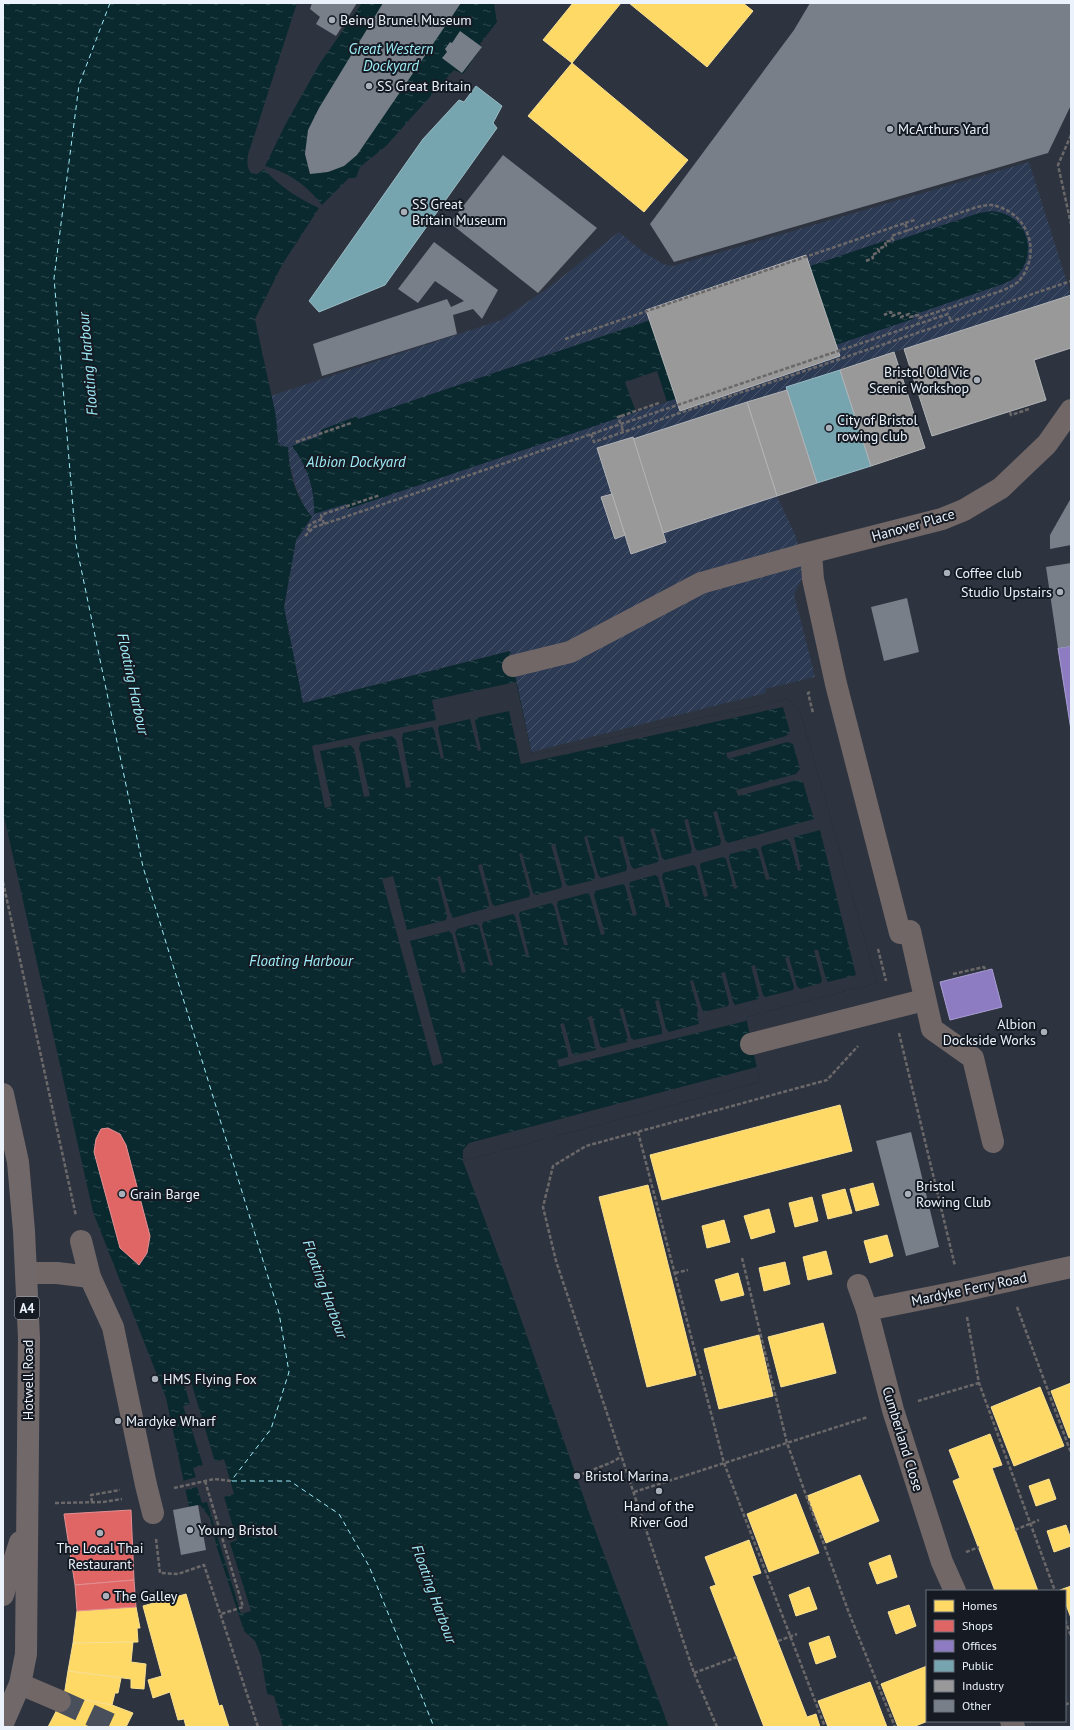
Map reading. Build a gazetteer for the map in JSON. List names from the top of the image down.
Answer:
{
  "streets": {
    "main road": ["A4", "Hotwell Road"],
    "street": ["Hanover Place", "Mardyke Ferry Road", "Cumberland Close"]
  },
  "crossings": [
    ["Mardyke Ferry Road", "Cumberland Close"]
  ],
  "water": ["Great Western Dockyard", "Floating Harbour", "Albion Dockyard"],
  "places": [
    "Being Brunel Museum",
    "SS Great Britain",
    "McArthurs Yard",
    "SS Great Britain Museum",
    "Bristol Old Vic Scenic Workshop",
    "City of Bristol rowing club",
    "Coffee club",
    "Studio Upstairs",
    "Albion Dockside Works",
    "Grain Barge",
    "Bristol Rowing Club",
    "HMS Flying Fox",
    "Mardyke Wharf",
    "Bristol Marina",
    "Hand of the River God",
    "Young Bristol",
    "The Local Thai Restaurant",
    "The Galley"
  ],
  "legend": [
    "Homes",
    "Shops",
    "Offices",
    "Public",
    "Industry",
    "Other"
  ]
}
